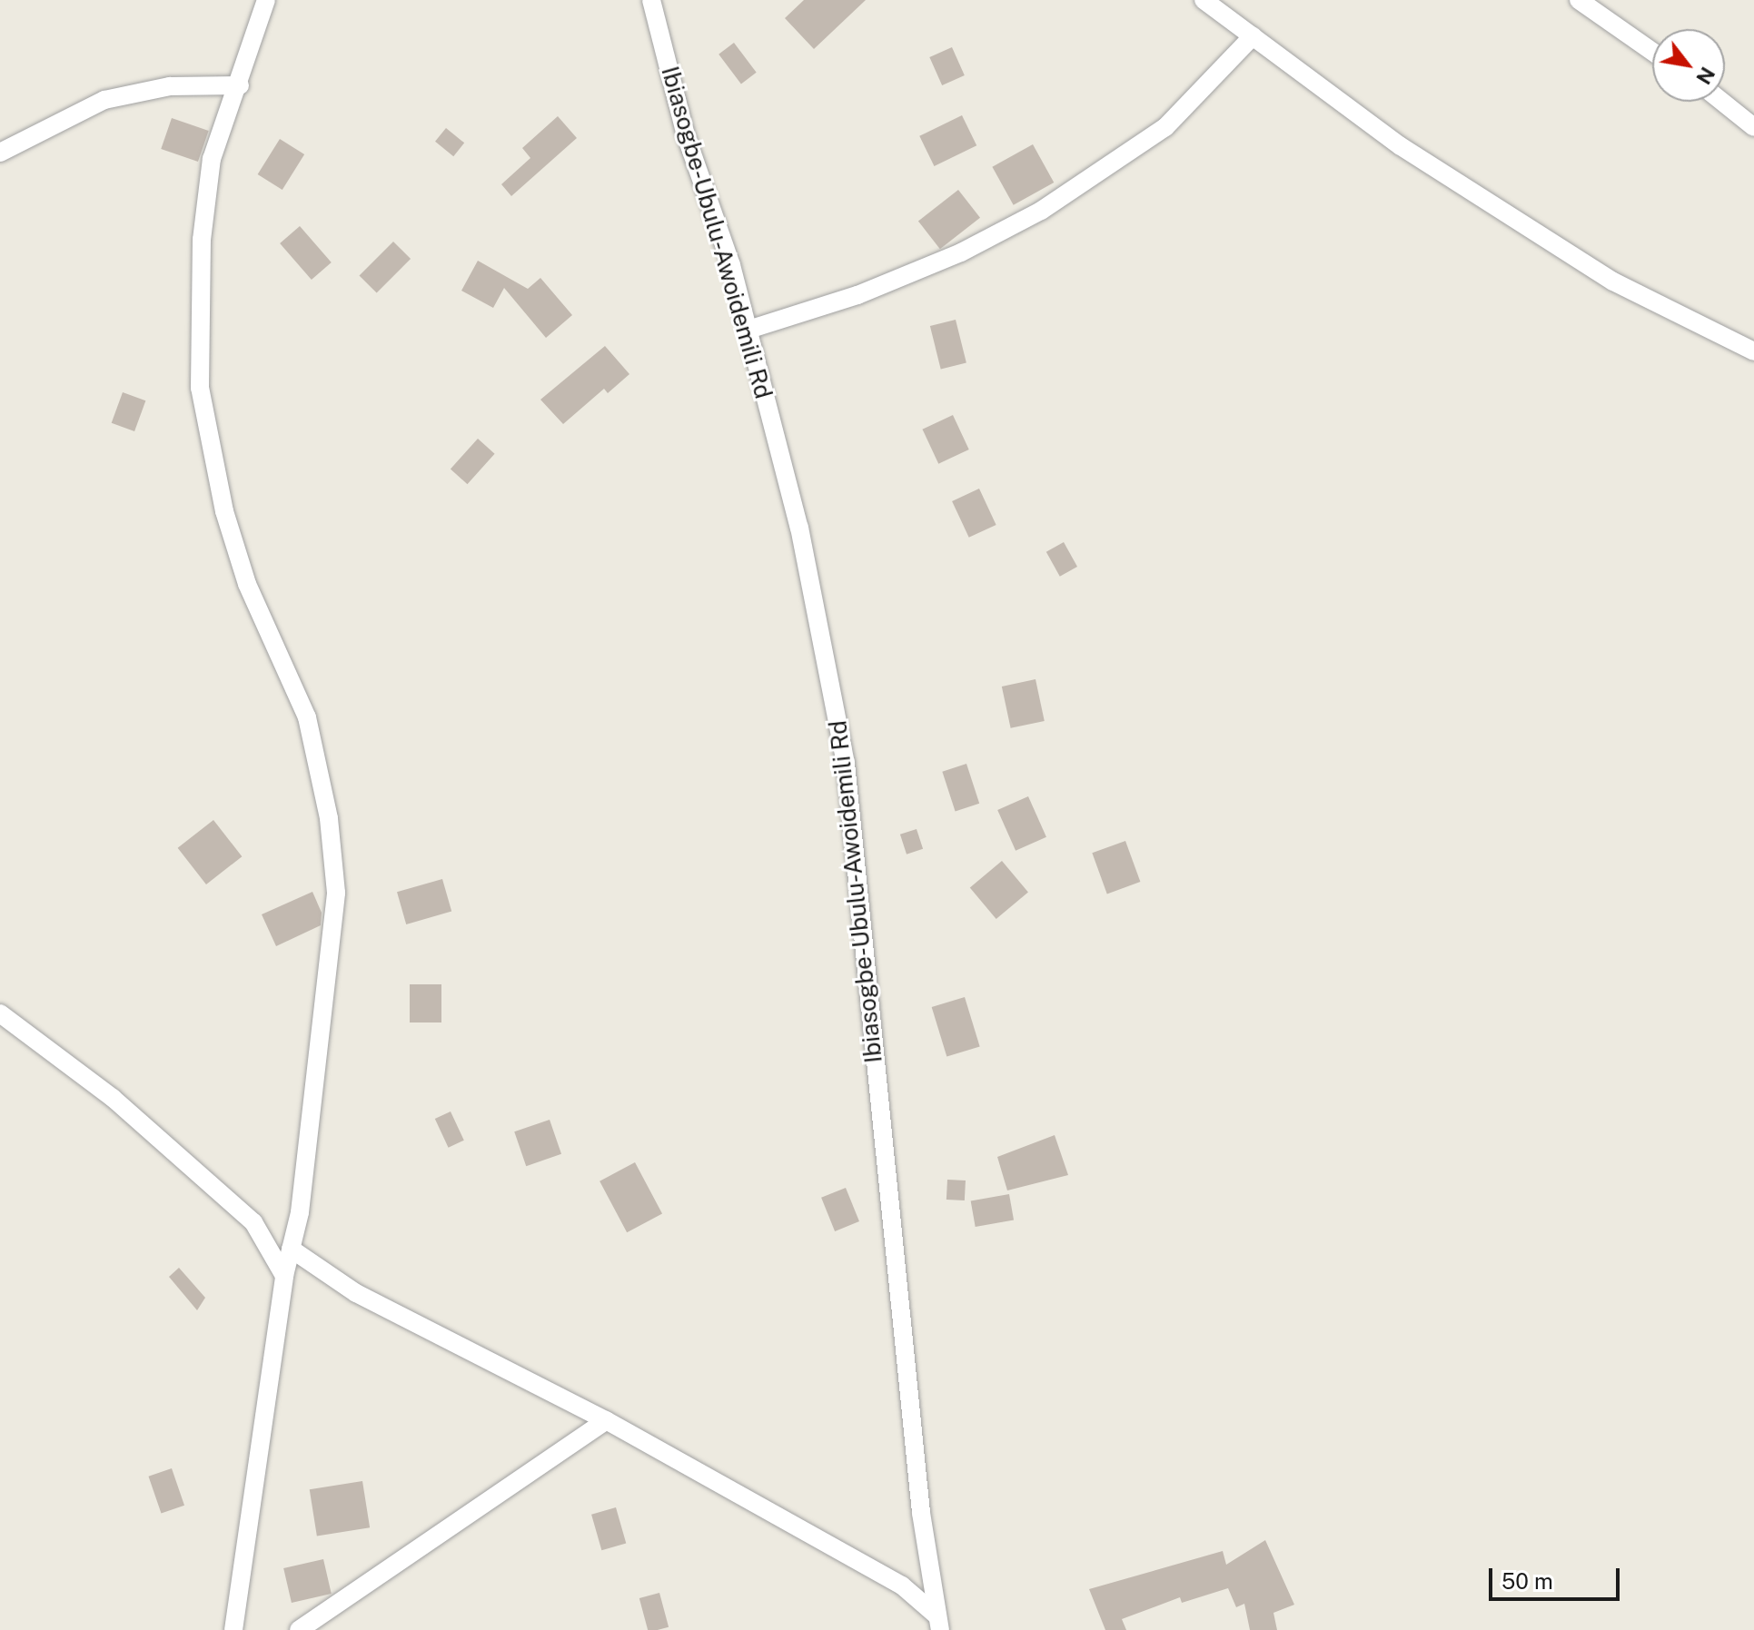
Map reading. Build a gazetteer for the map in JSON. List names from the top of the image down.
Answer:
{
  "streets": {
    "street": ["Ibiasogbe-Ubulu-Awoidemili Rd"]
  },
  "scale_bar": "50 m",
  "north": "bottom right"
}
